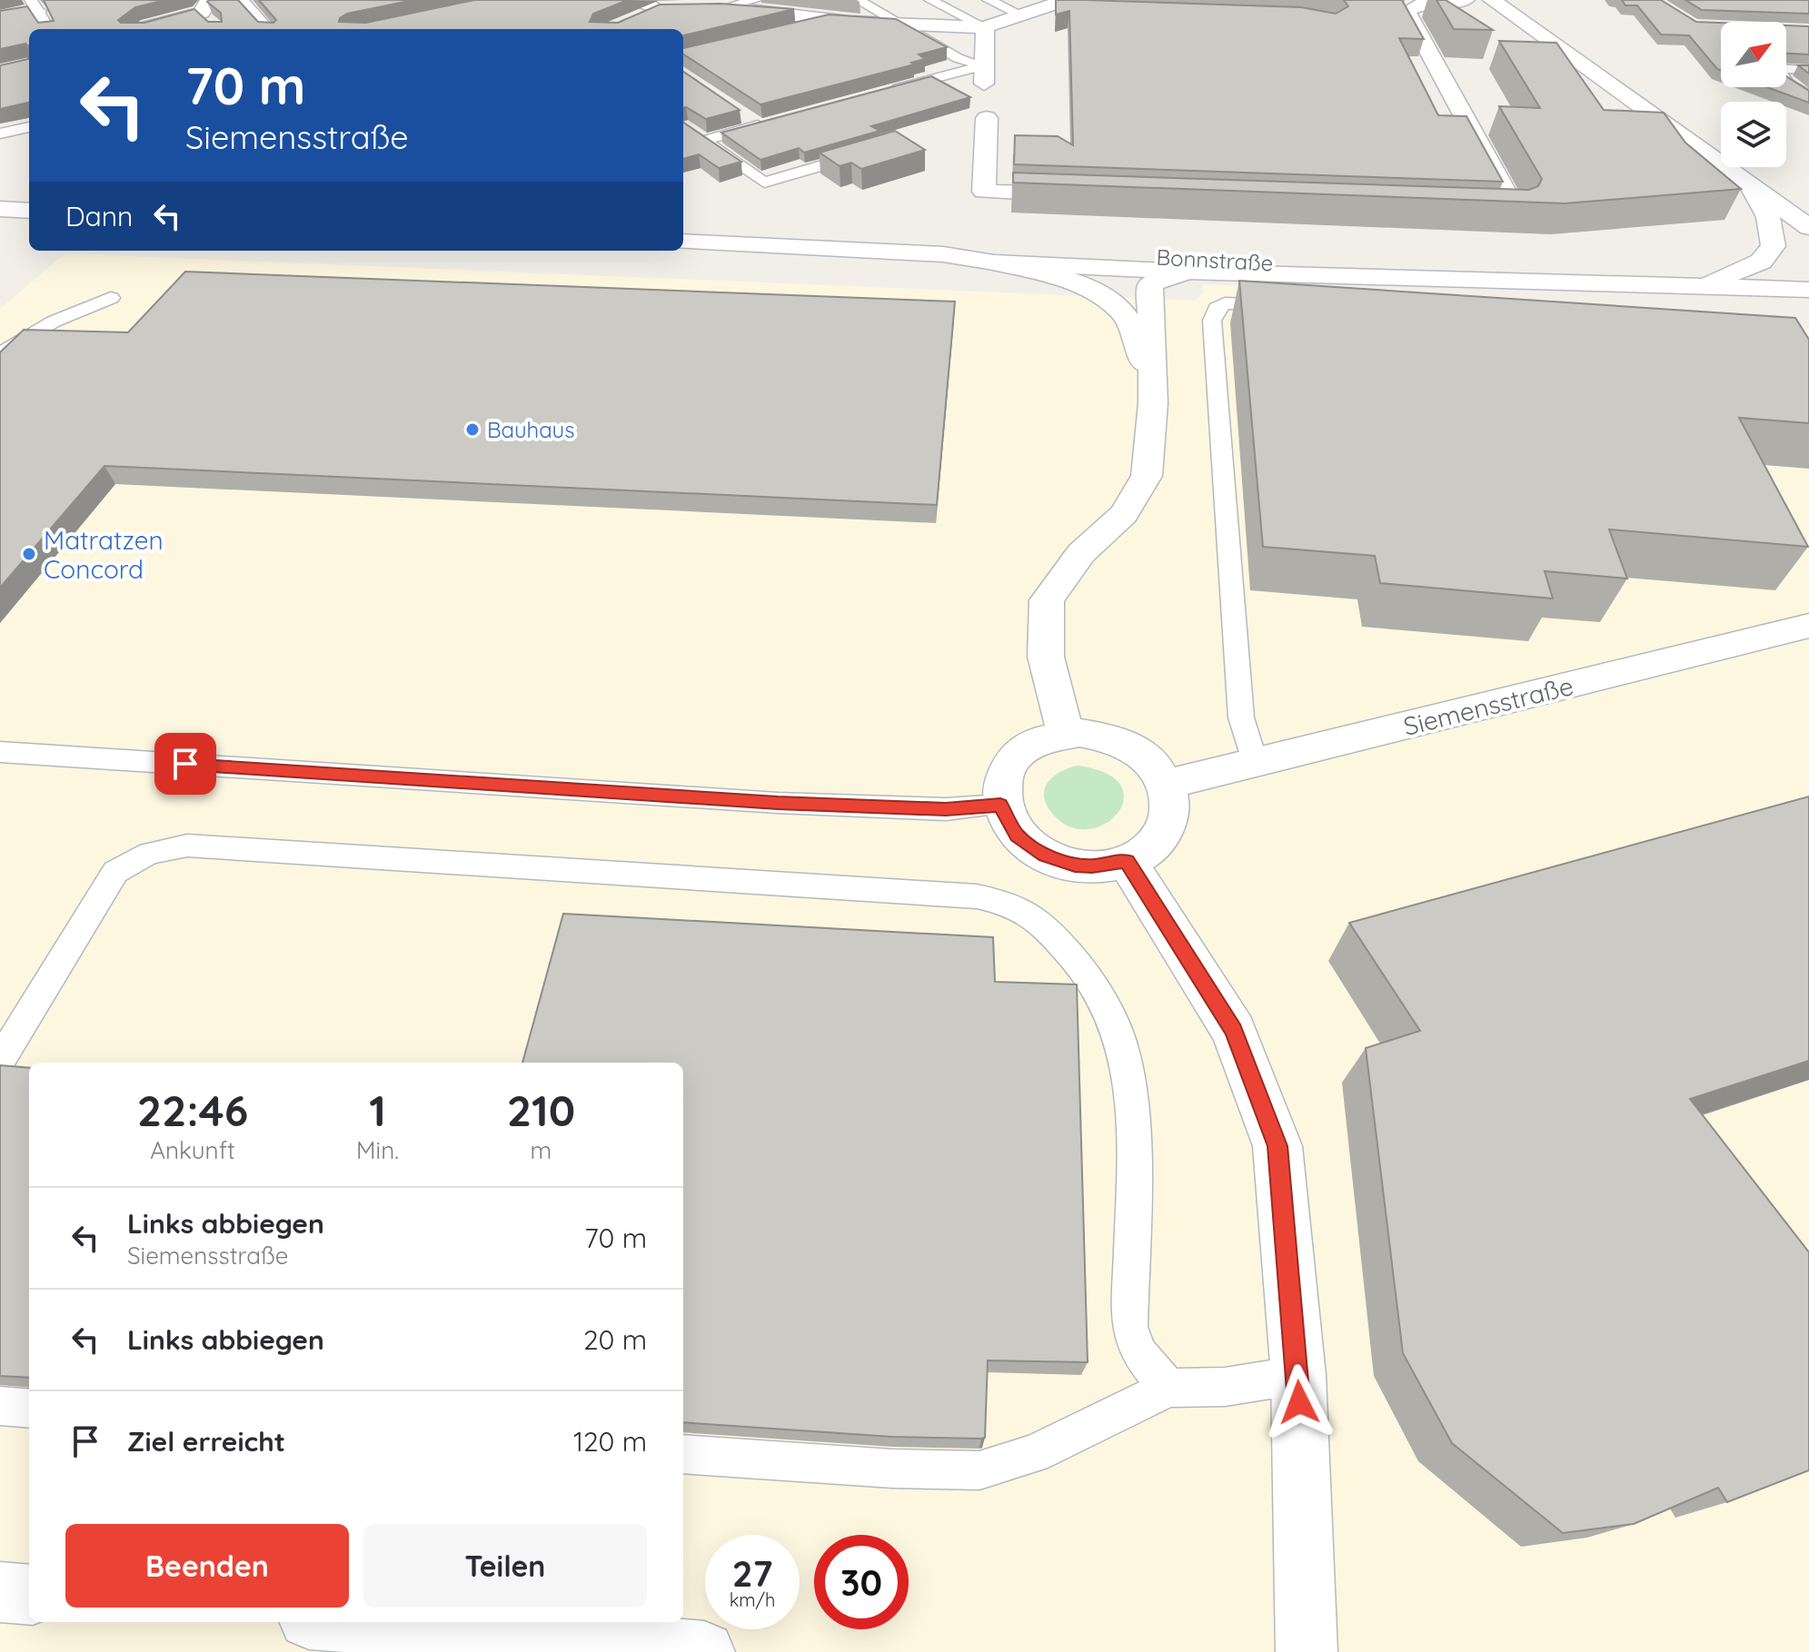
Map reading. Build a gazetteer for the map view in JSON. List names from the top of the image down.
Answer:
{
  "streets": {
    "street": ["Bonnstraße", "Siemensstraße"]
  },
  "places": ["Bauhaus", "Matratzen Concord"],
  "north": "top right",
  "page": {
    "turn": ["70 m", "Siemensstraße"],
    "then": "Dann",
    "eta": [
      "22:46",
      "Ankunft",
      "1",
      "Min.",
      "210",
      "m"
    ],
    "list": [
      {
        "name": "Links abbiegen",
        "note": "Siemensstraße",
        "value": "70 m"
      },
      {
        "name": "Links abbiegen",
        "value": "20 m"
      },
      {
        "name": "Ziel erreicht",
        "value": "120 m"
      }
    ],
    "buttons": ["Beenden", "Teilen"],
    "speed": "27 km/h",
    "limit": "30"
  }
}
